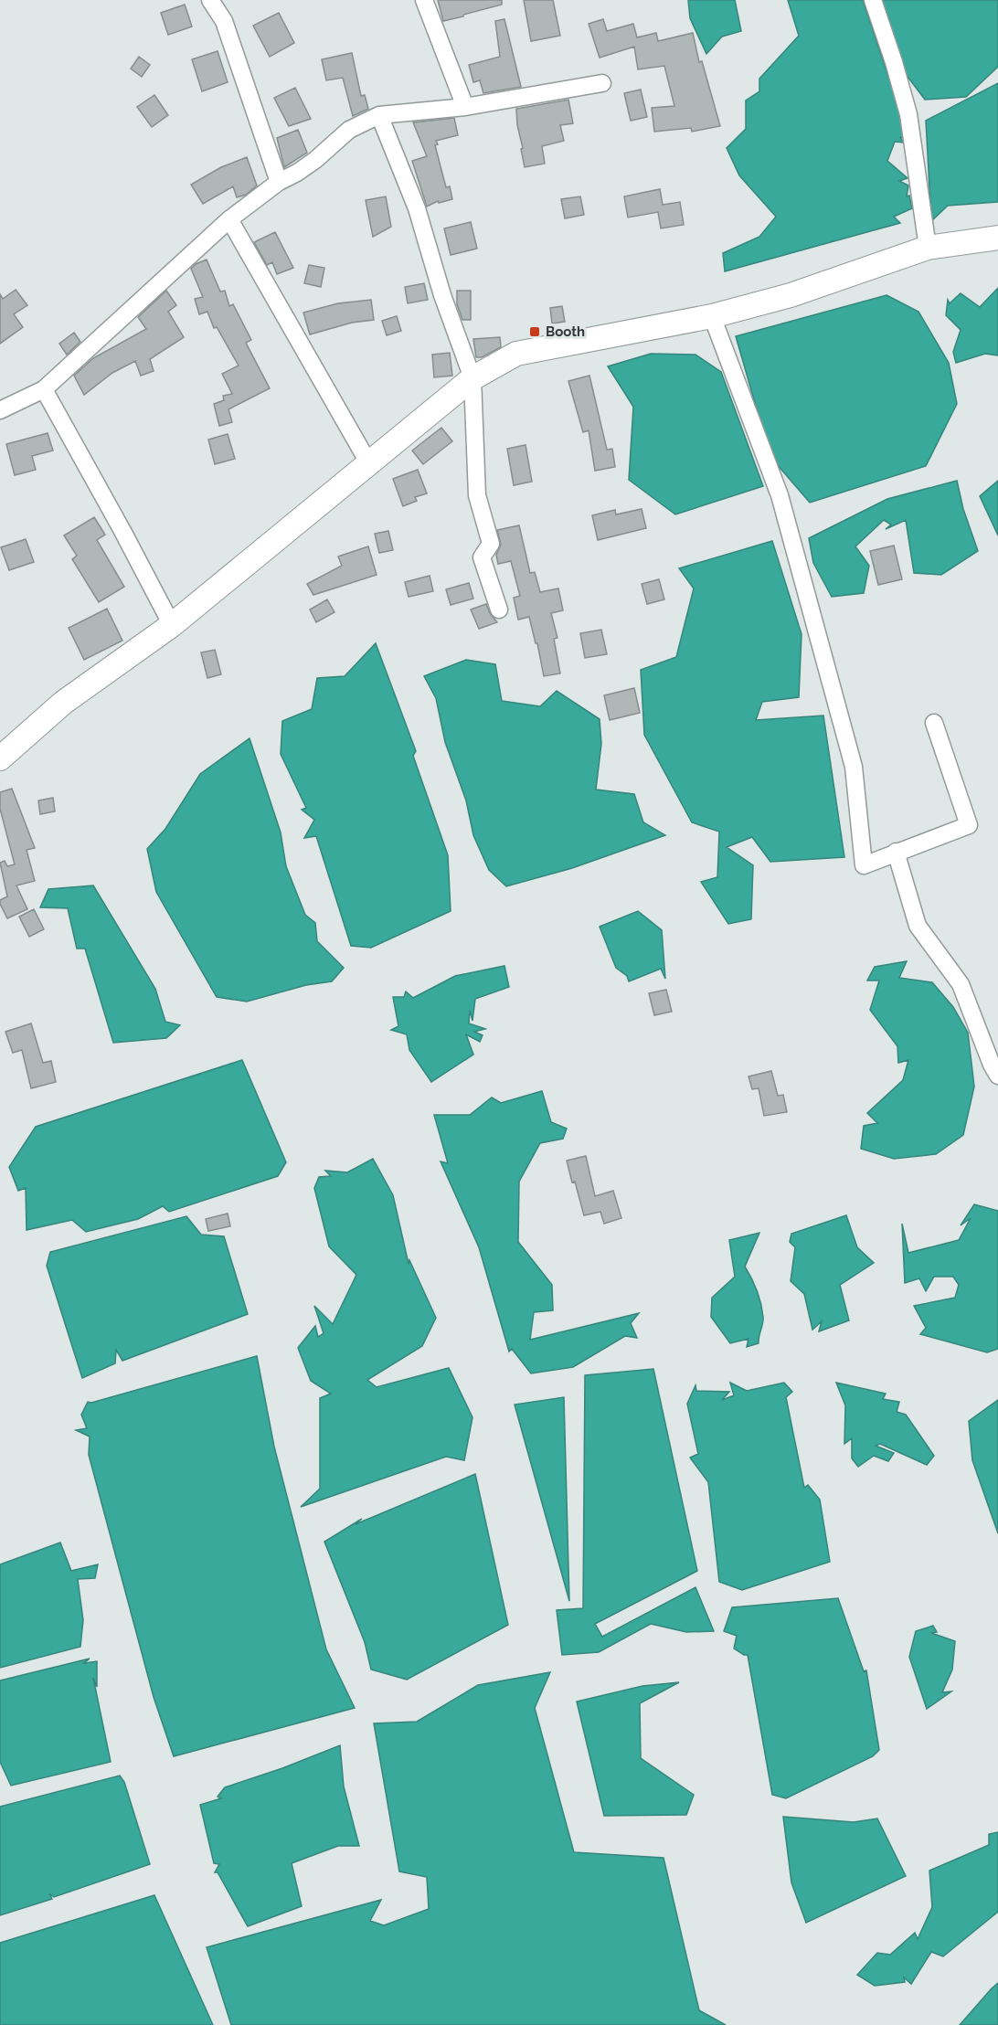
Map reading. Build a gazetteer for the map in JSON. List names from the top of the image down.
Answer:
{
  "places": {
    "transit": ["Booth"]
  }
}
